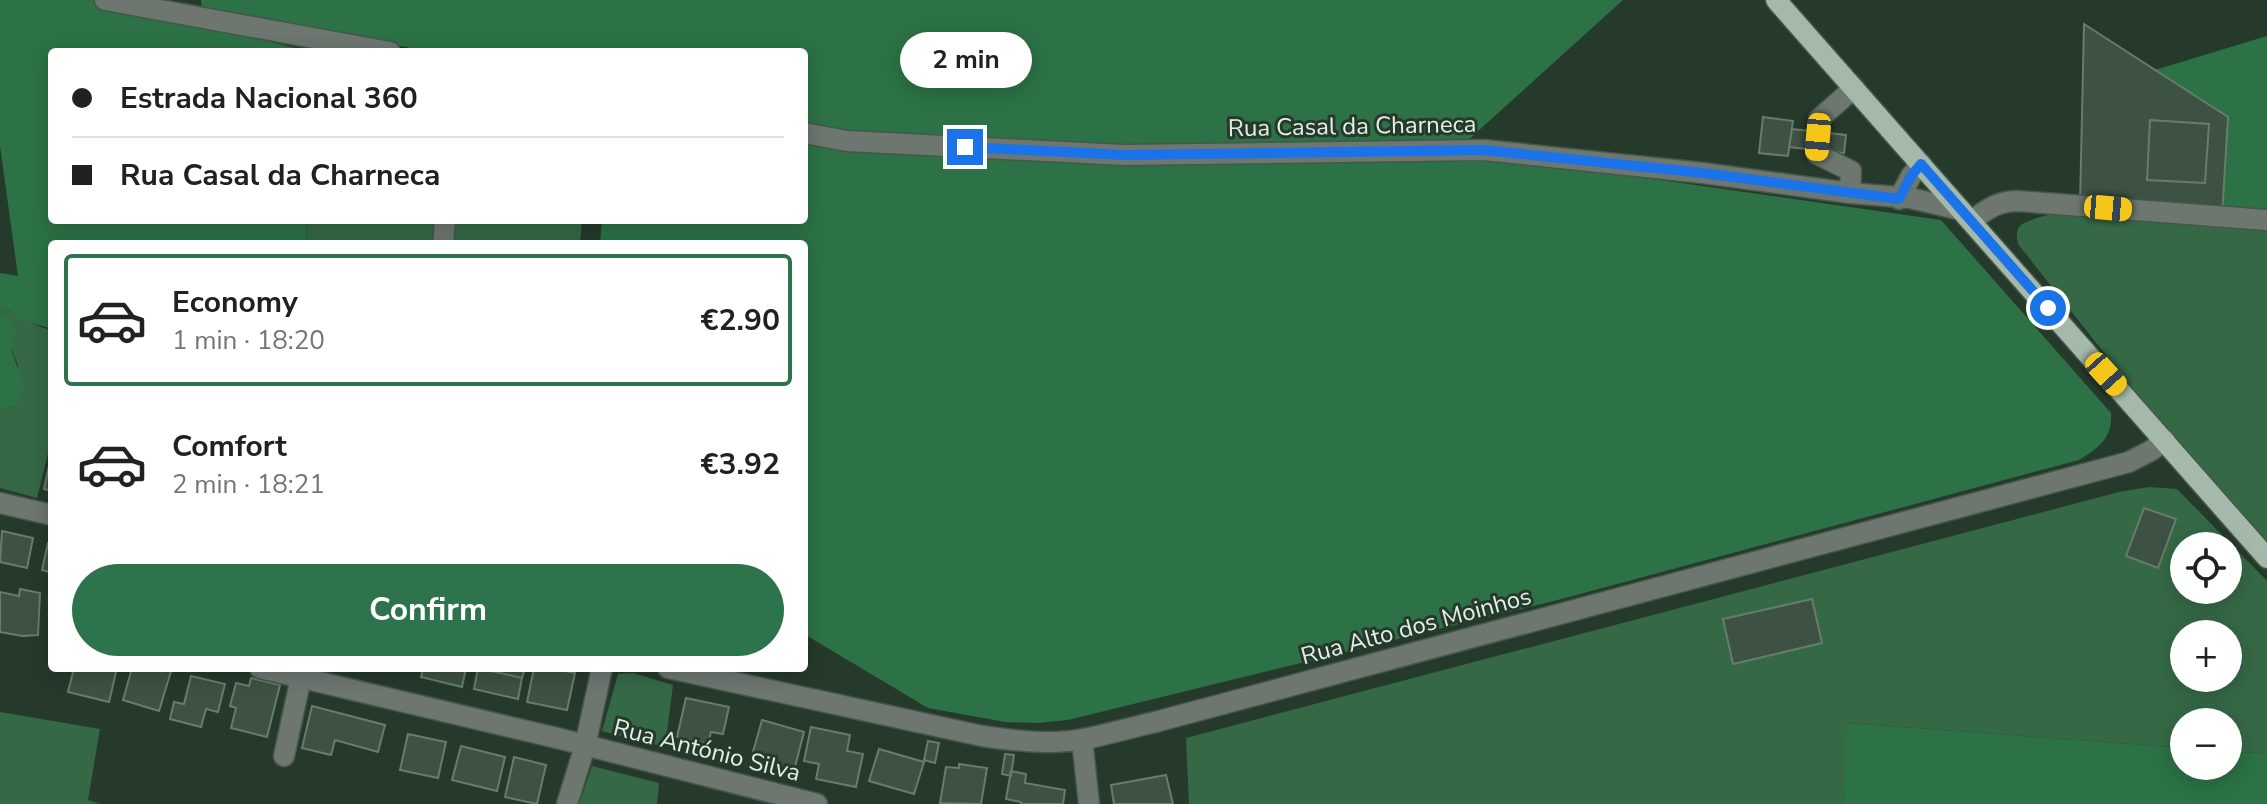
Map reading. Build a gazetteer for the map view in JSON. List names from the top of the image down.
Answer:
{
  "streets": {
    "street": ["Rua Casal da Charneca", "Rua Alto dos Moinhos", "Rua António Silva"]
  },
  "page": {
    "bubble": "2 min",
    "banner": ["Estrada Nacional 360", "Rua Casal da Charneca"],
    "list": [
      {
        "name": "Economy",
        "note": "1 min · 18:20",
        "value": "€2.90"
      },
      {
        "name": "Comfort",
        "note": "2 min · 18:21",
        "value": "€3.92"
      }
    ],
    "map_buttons": ["+", "−"],
    "buttons": "Confirm"
  }
}
